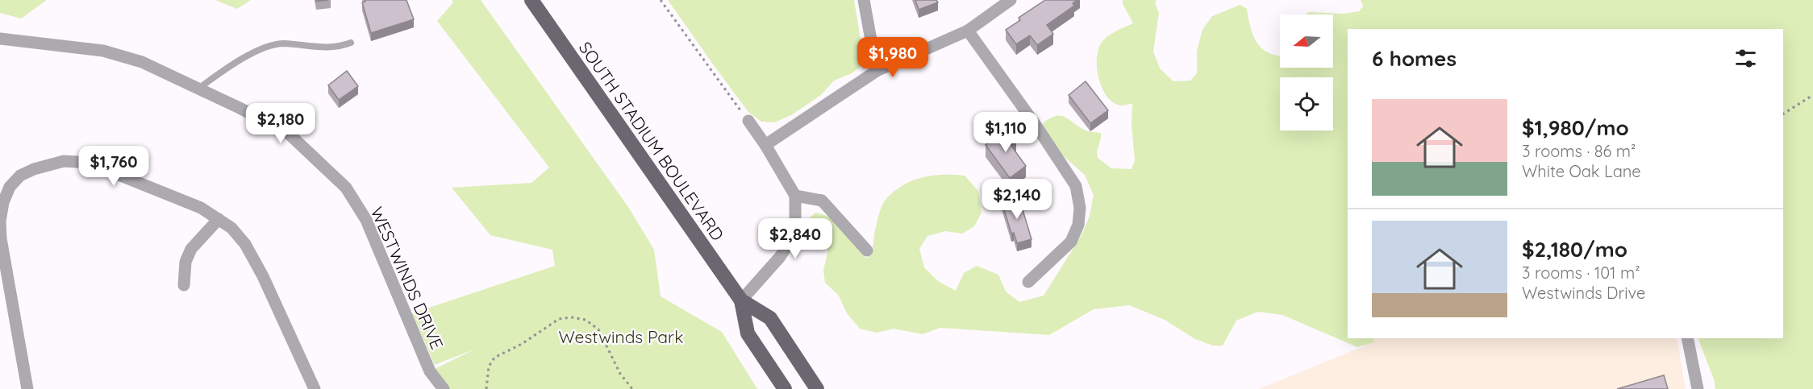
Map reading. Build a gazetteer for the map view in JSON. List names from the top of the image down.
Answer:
{
  "streets": {
    "main road": ["SOUTH STADIUM BOULEVARD"],
    "street": ["WESTWINDS DRIVE"]
  },
  "parks": ["Westwinds Park"],
  "north": "left",
  "page": {
    "heading": "6 homes",
    "price": [
      "$1,980",
      "$2,180",
      "$1,110",
      "$1,760",
      "$2,140",
      "$2,840"
    ],
    "list": [
      {
        "name": "$1,980/mo",
        "note": "3 rooms · 86 m² · White Oak Lane"
      },
      {
        "name": "$2,180/mo",
        "note": "3 rooms · 101 m² · Westwinds Drive"
      }
    ]
  }
}
